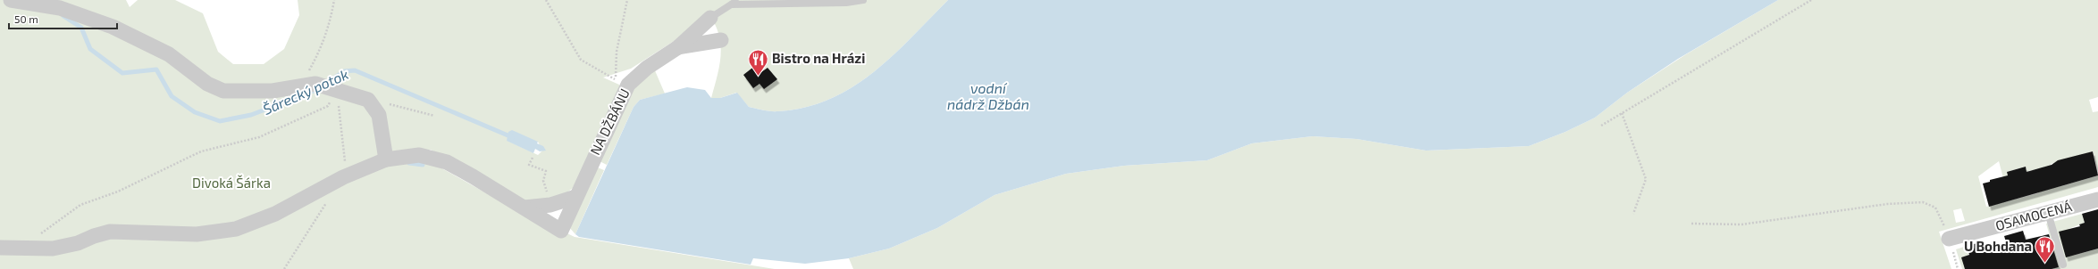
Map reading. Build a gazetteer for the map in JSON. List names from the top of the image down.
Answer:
{
  "streets": {
    "street": ["NA DŽBÁNU", "OSAMOCENÁ"]
  },
  "water": ["vodní nádrž Džbán", "Šárecký potok"],
  "parks": ["Divoká Šárka"],
  "places": {
    "restaurant": ["Bistro na Hrázi", "U Bohdana"]
  },
  "scale_bar": "50 m"
}
